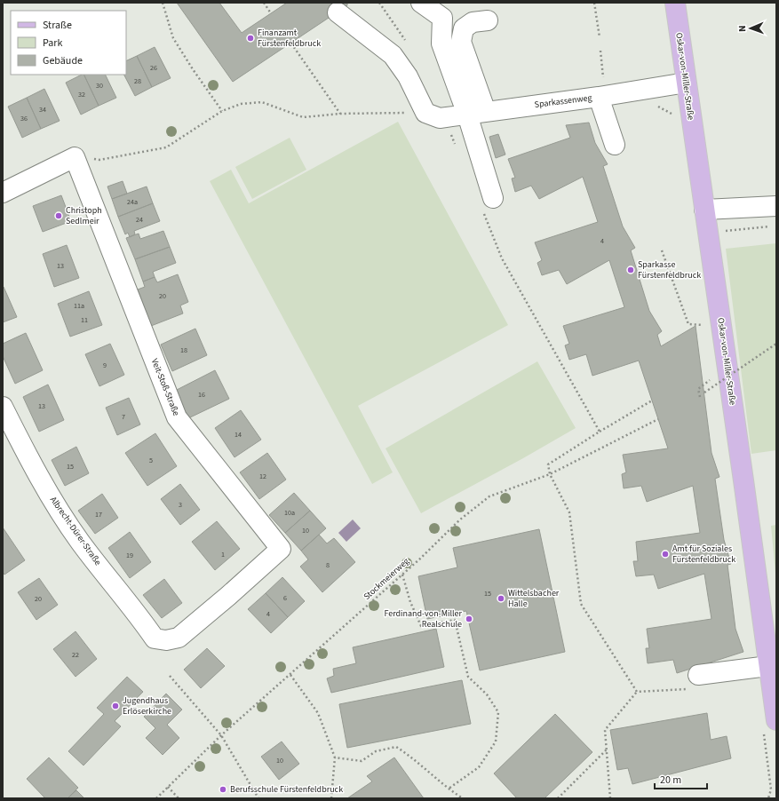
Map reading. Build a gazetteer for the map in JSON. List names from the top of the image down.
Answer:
{
  "streets": {
    "main road": ["Oskar-von-Miller-Straße"],
    "street": ["Sparkassenweg", "Veit-Stoß-Straße", "Albrecht-Dürer-Straße"],
    "path": ["Stockmeierweg"]
  },
  "crossings": [
    ["Oskar-von-Miller-Straße", "Sparkassenweg"],
    ["Veit-Stoß-Straße", "Albrecht-Dürer-Straße"]
  ],
  "places": [
    "Finanzamt Fürstenfeldbruck",
    "Christoph Sedlmeir",
    "Sparkasse Fürstenfeldbruck",
    "Amt für Soziales Fürstenfeldbruck",
    "Wittelsbacher Halle",
    "Ferdinand-von-Miller Realschule",
    "Jugendhaus Erlöserkirche",
    "Berufsschule Fürstenfeldbruck"
  ],
  "house_numbers": [
    "26",
    "28",
    "30",
    "32",
    "34",
    "36",
    "24a",
    "24",
    "4",
    "13",
    "20",
    "11a",
    "11",
    "18",
    "9",
    "16",
    "13",
    "7",
    "14",
    "5",
    "15",
    "12",
    "3",
    "10a",
    "17",
    "10",
    "1",
    "19",
    "8",
    "15",
    "6",
    "20",
    "4",
    "22",
    "10"
  ],
  "legend": ["Straße", "Park", "Gebäude"],
  "scale_bar": "20 m",
  "north": "left"
}
